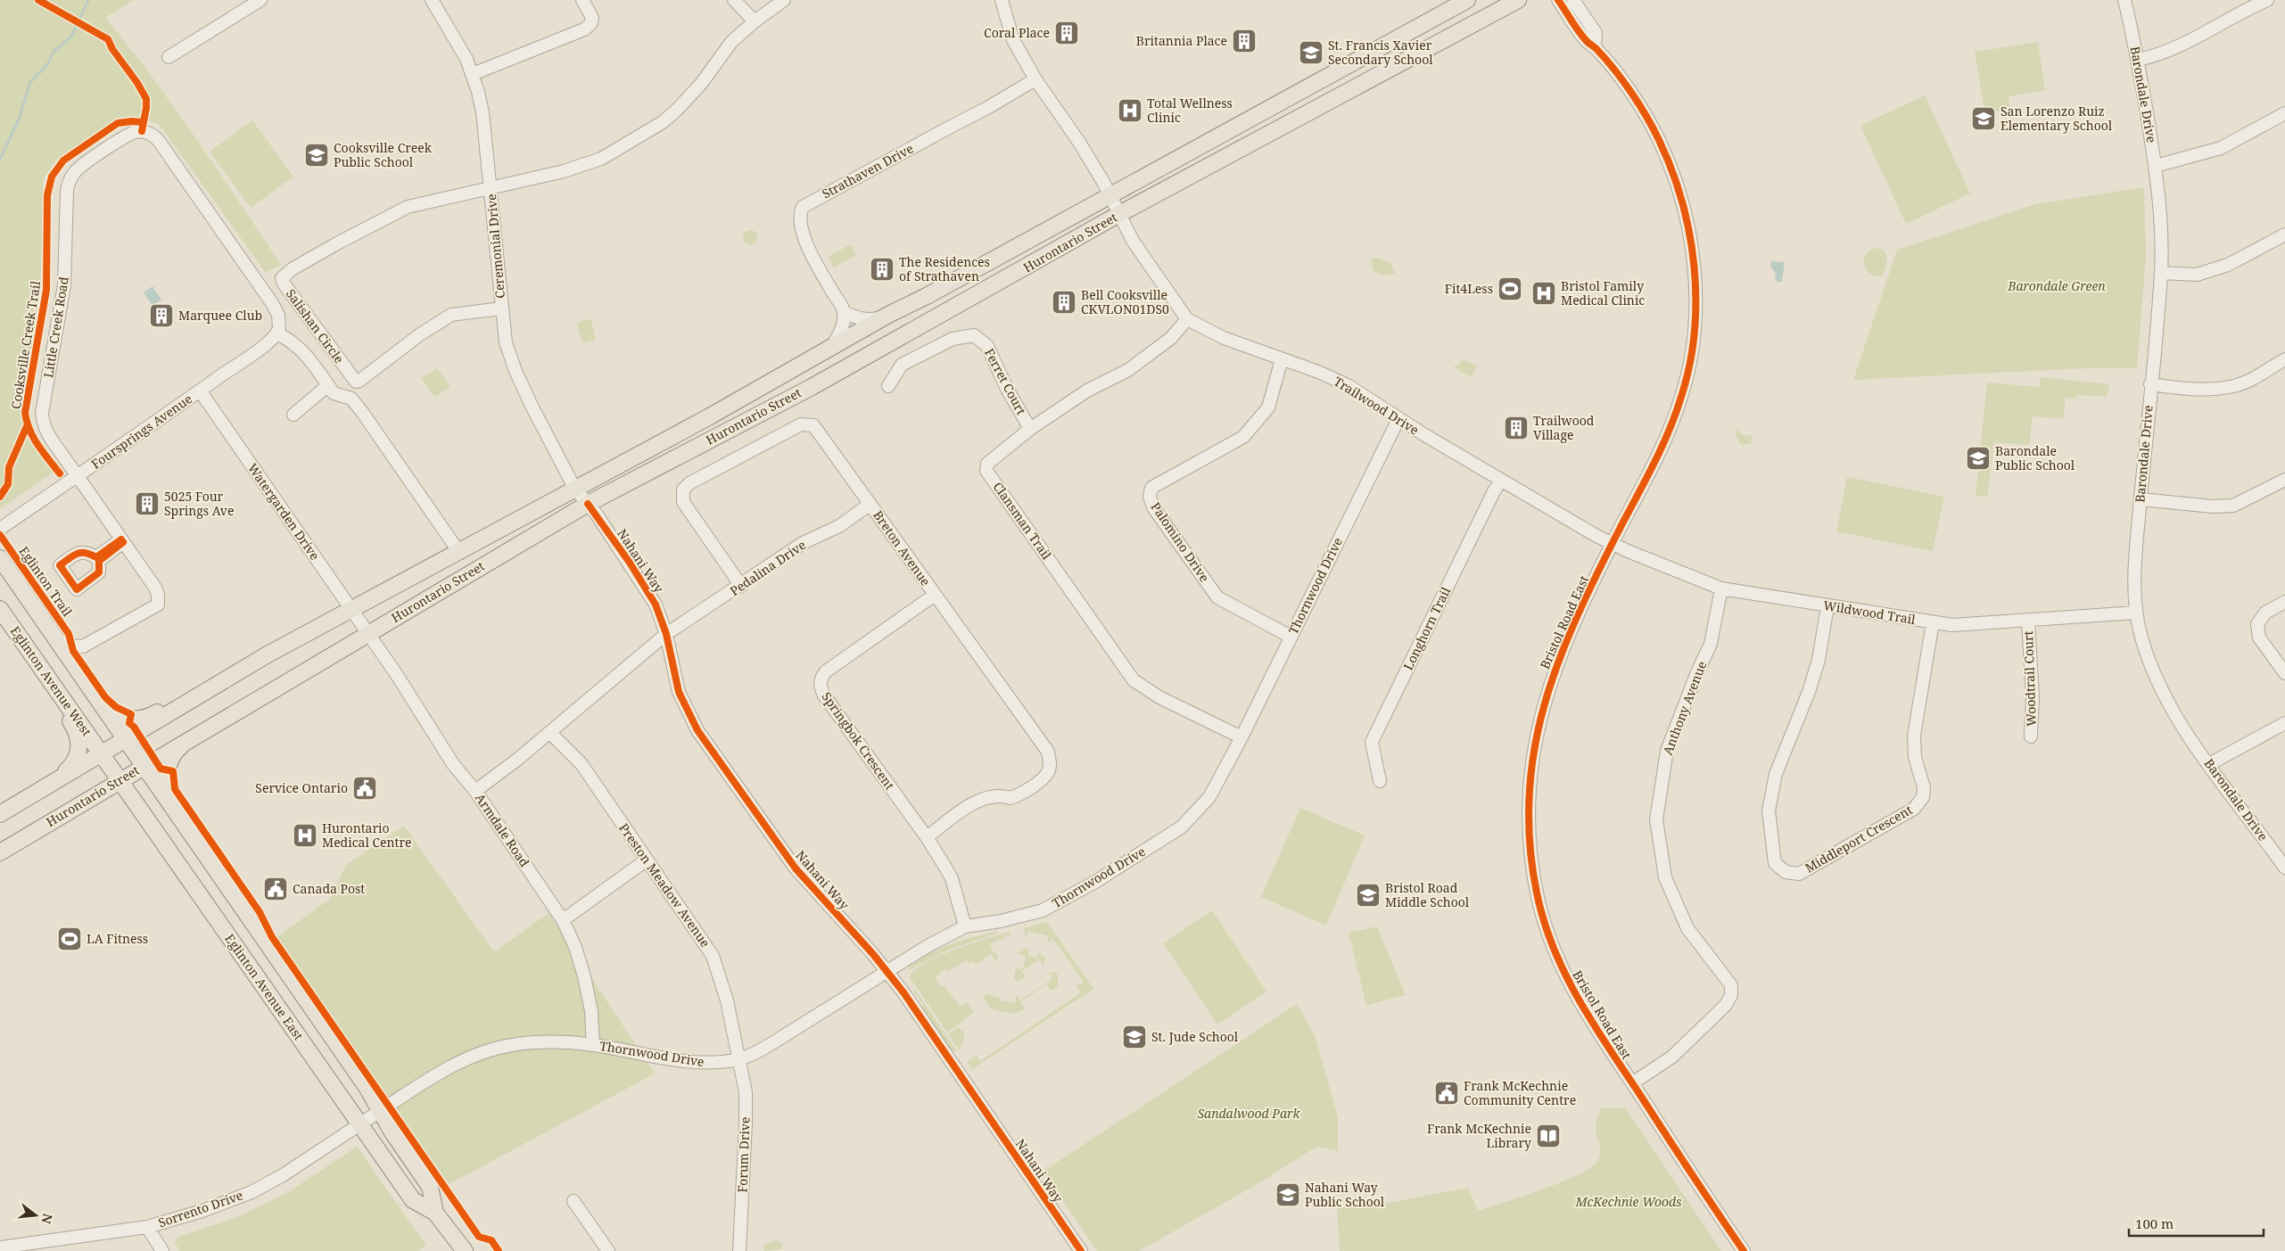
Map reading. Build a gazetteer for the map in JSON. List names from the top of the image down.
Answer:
{
  "streets": {
    "main road": ["Hurontario Street", "Eglinton Avenue West", "Eglinton Avenue East"],
    "street": [
      "Barondale Drive",
      "Strathaven Drive",
      "Ceremonial Drive",
      "Salishan Circle",
      "Little Creek Road",
      "Ferret Court",
      "Trailwood Drive",
      "Foursprings Avenue",
      "Watergarden Drive",
      "Clansman Trail",
      "Palomino Drive",
      "Breton Avenue",
      "Nahani Way",
      "Pedalina Drive",
      "Thornwood Drive",
      "Wildwood Trail",
      "Bristol Road East",
      "Longhorn Trail",
      "Woodtrail Court",
      "Anthony Avenue",
      "Springbok Crescent",
      "Armdale Road",
      "Middleport Crescent",
      "Preston Meadow Avenue",
      "Forum Drive",
      "Sorrento Drive"
    ],
    "cycle path": ["Cooksville Creek Trail", "Eglinton Trail"]
  },
  "crossings": [
    ["Barondale Drive", "Wildwood Trail"],
    ["Strathaven Drive", "Trailwood Drive"],
    ["Hurontario Street", "Ceremonial Drive"],
    ["Hurontario Street", "Trailwood Drive"],
    ["Hurontario Street", "Watergarden Drive"],
    ["Hurontario Street", "Nahani Way"],
    ["Hurontario Street", "Eglinton Avenue West"],
    ["Hurontario Street", "Armdale Road"],
    ["Hurontario Street", "Eglinton Avenue East"],
    ["Ceremonial Drive", "Salishan Circle"],
    ["Ceremonial Drive", "Nahani Way"],
    ["Little Creek Road", "Foursprings Avenue"],
    ["Ferret Court", "Clansman Trail"],
    ["Trailwood Drive", "Clansman Trail"],
    ["Trailwood Drive", "Palomino Drive"],
    ["Trailwood Drive", "Thornwood Drive"],
    ["Trailwood Drive", "Wildwood Trail"],
    ["Trailwood Drive", "Bristol Road East"],
    ["Trailwood Drive", "Longhorn Trail"],
    ["Foursprings Avenue", "Watergarden Drive"],
    ["Watergarden Drive", "Armdale Road"],
    ["Clansman Trail", "Thornwood Drive"],
    ["Palomino Drive", "Thornwood Drive"],
    ["Breton Avenue", "Pedalina Drive"],
    ["Breton Avenue", "Springbok Crescent"],
    ["Nahani Way", "Pedalina Drive"],
    ["Nahani Way", "Thornwood Drive"],
    ["Pedalina Drive", "Armdale Road"],
    ["Pedalina Drive", "Preston Meadow Avenue"],
    ["Thornwood Drive", "Springbok Crescent"],
    ["Thornwood Drive", "Armdale Road"],
    ["Thornwood Drive", "Preston Meadow Avenue"],
    ["Thornwood Drive", "Eglinton Avenue East"],
    ["Thornwood Drive", "Forum Drive"],
    ["Thornwood Drive", "Sorrento Drive"],
    ["Wildwood Trail", "Bristol Road East"],
    ["Wildwood Trail", "Woodtrail Court"],
    ["Wildwood Trail", "Anthony Avenue"],
    ["Wildwood Trail", "Middleport Crescent"],
    ["Bristol Road East", "Anthony Avenue"],
    ["Eglinton Avenue West", "Eglinton Avenue East"],
    ["Preston Meadow Avenue", "Forum Drive"],
    ["Eglinton Avenue East", "Sorrento Drive"]
  ],
  "parks": ["Barondale Green", "Sandalwood Park", "McKechnie Woods"],
  "places": {
    "building": [
      "Coral Place",
      "Britannia Place",
      "The Residences of Strathaven",
      "Bell Cooksville CKVLON01DS0",
      "Marquee Club",
      "Trailwood Village",
      "5025 Four Springs Ave"
    ],
    "school or university": [
      "St. Francis Xavier Secondary School",
      "San Lorenzo Ruiz Elementary School",
      "Cooksville Creek Public School",
      "Barondale Public School",
      "Bristol Road Middle School",
      "St. Jude School",
      "Nahani Way Public School"
    ],
    "hospital": ["Total Wellness Clinic", "Bristol Family Medical Clinic", "Hurontario Medical Centre"],
    "sports": ["Fit4Less", "LA Fitness"],
    "public building": ["Service Ontario", "Canada Post", "Frank McKechnie Community Centre"],
    "library": ["Frank McKechnie Library"]
  },
  "scale_bar": "100 m",
  "north": "right"
}
